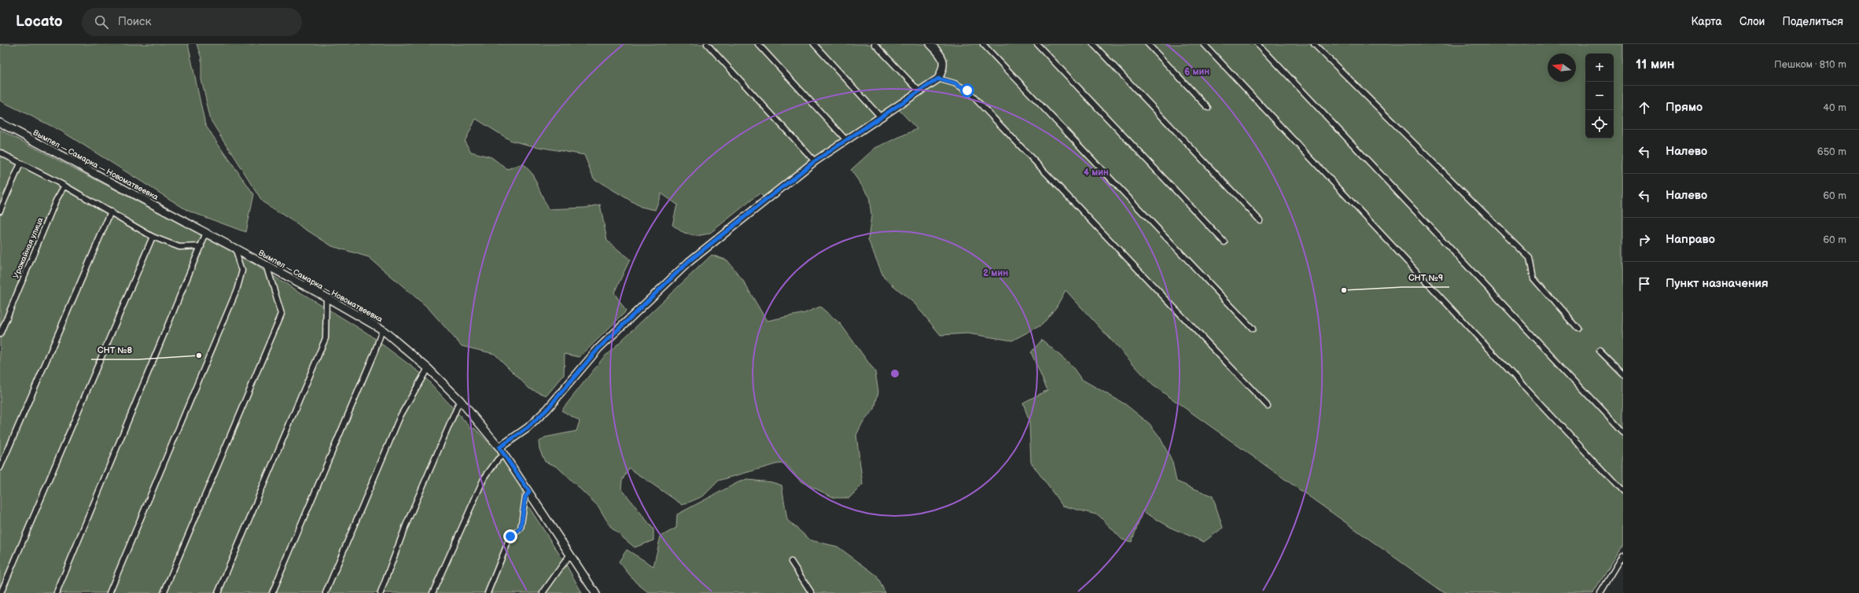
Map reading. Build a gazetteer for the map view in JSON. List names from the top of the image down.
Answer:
{
  "streets": {
    "main road": ["Вымпел — Самарка — Новоматвеевка"],
    "street": ["Урожайная улица"]
  },
  "places": ["СНТ №9", "СНТ №8"],
  "north": "left",
  "page": {
    "header": "Locato",
    "search": "Поиск",
    "nav": ["Карта", "Слои", "Поделиться"],
    "heading": ["11 мин", "Пешком · 810 m"],
    "map_buttons": ["+", "−"],
    "list": [
      ["Прямо", "40 m"],
      ["Налево", "650 m"],
      ["Налево", "60 m"],
      ["Направо", "60 m"],
      "Пункт назначения"
    ]
  },
  "rings": ["6 мин", "4 мин", "2 мин"]
}
